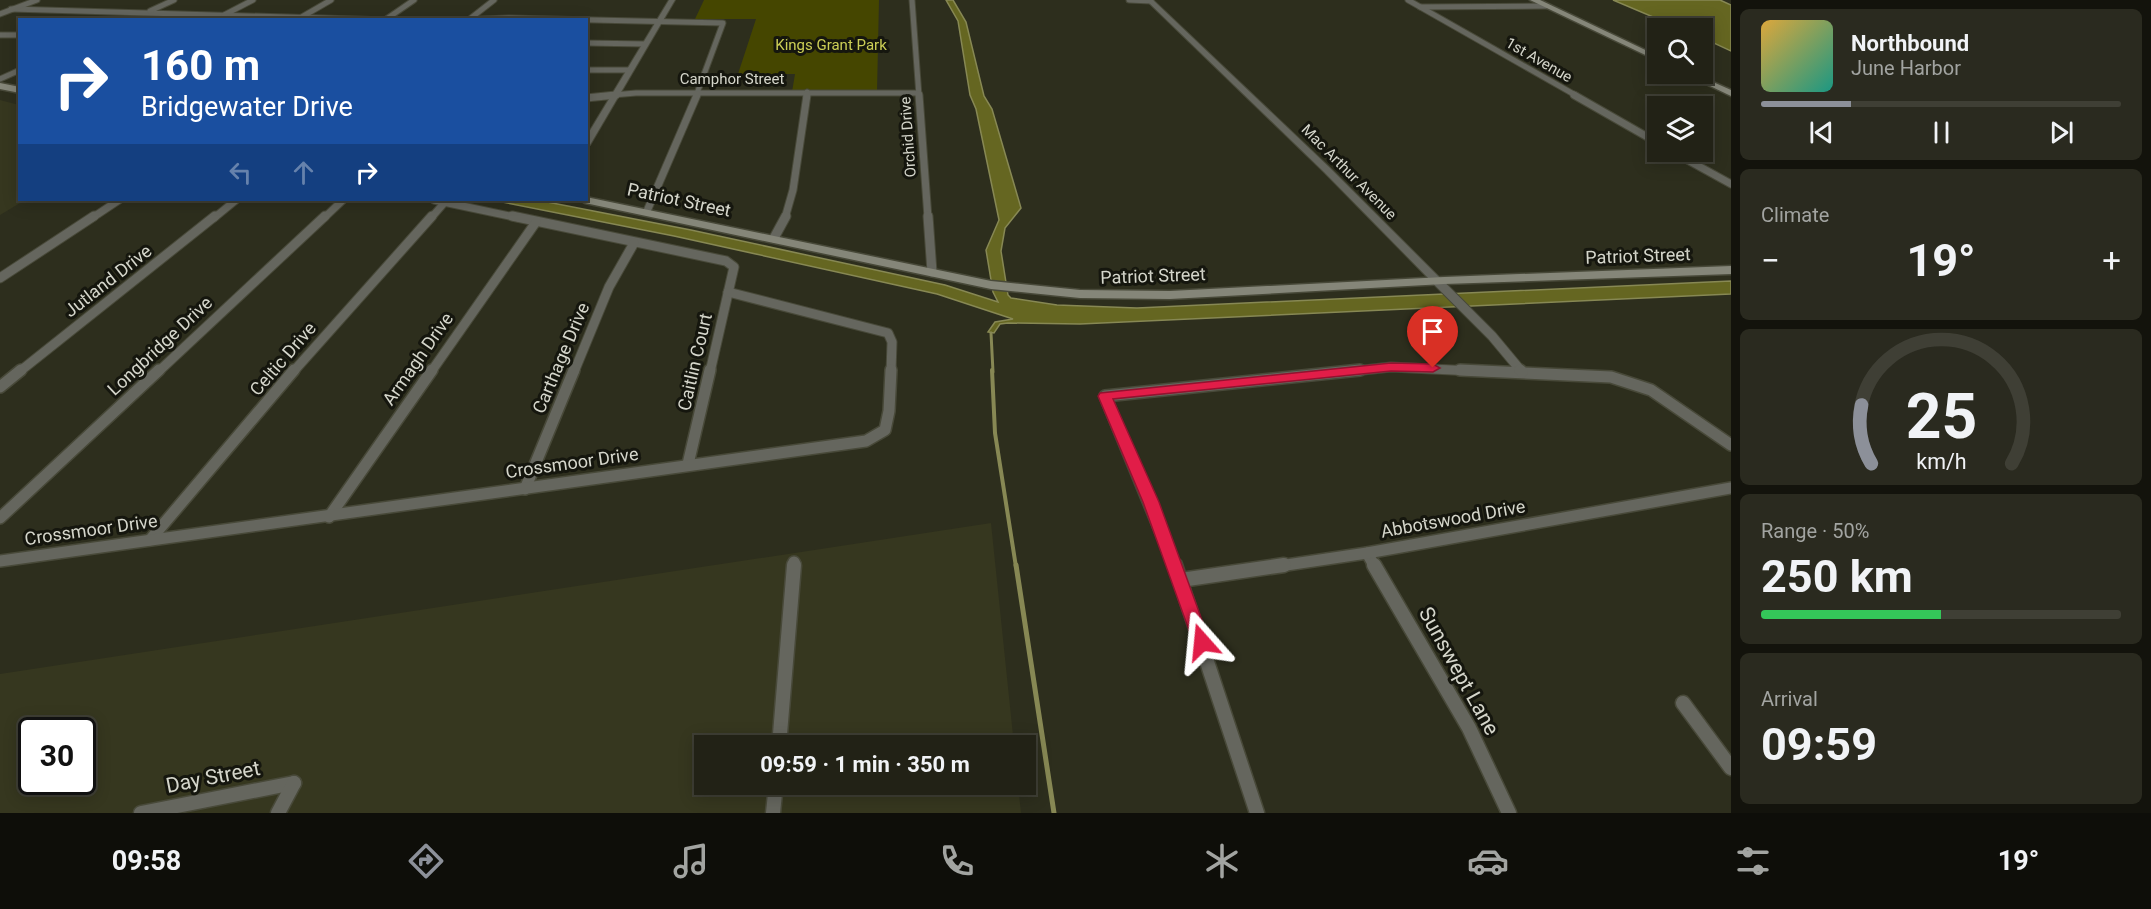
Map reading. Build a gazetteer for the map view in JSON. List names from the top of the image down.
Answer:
{
  "streets": {
    "main road": ["Patriot Street"],
    "street": [
      "1st Avenue",
      "Camphor Street",
      "Orchid Drive",
      "Mac Arthur Avenue",
      "Jutland Drive",
      "Longbridge Drive",
      "Carthage Drive",
      "Celtic Drive",
      "Armagh Drive",
      "Caitlin Court",
      "Crossmoor Drive",
      "Abbotswood Drive",
      "Sunswept Lane",
      "Day Street"
    ]
  },
  "crossings": [
    ["Camphor Street", "Orchid Drive"],
    ["Orchid Drive", "Patriot Street"],
    ["Mac Arthur Avenue", "Patriot Street"],
    ["Carthage Drive", "Caitlin Court"],
    ["Carthage Drive", "Crossmoor Drive"],
    ["Celtic Drive", "Crossmoor Drive"],
    ["Armagh Drive", "Crossmoor Drive"],
    ["Caitlin Court", "Crossmoor Drive"],
    ["Abbotswood Drive", "Sunswept Lane"]
  ],
  "parks": ["Kings Grant Park"],
  "page": {
    "turn": ["160 m", "Bridgewater Drive"],
    "song": ["Northbound", "June Harbor"],
    "tile": [
      "Climate",
      ["Range · 50%", "250 km"],
      ["Arrival", "09:59"]
    ],
    "heat": ["−", "19°", "+"],
    "limit": "30",
    "trip": "09:59 · 1 min · 350 m",
    "tabs": ["09:58", "19°"],
    "gauge": ["25", "km/h"]
  }
}
